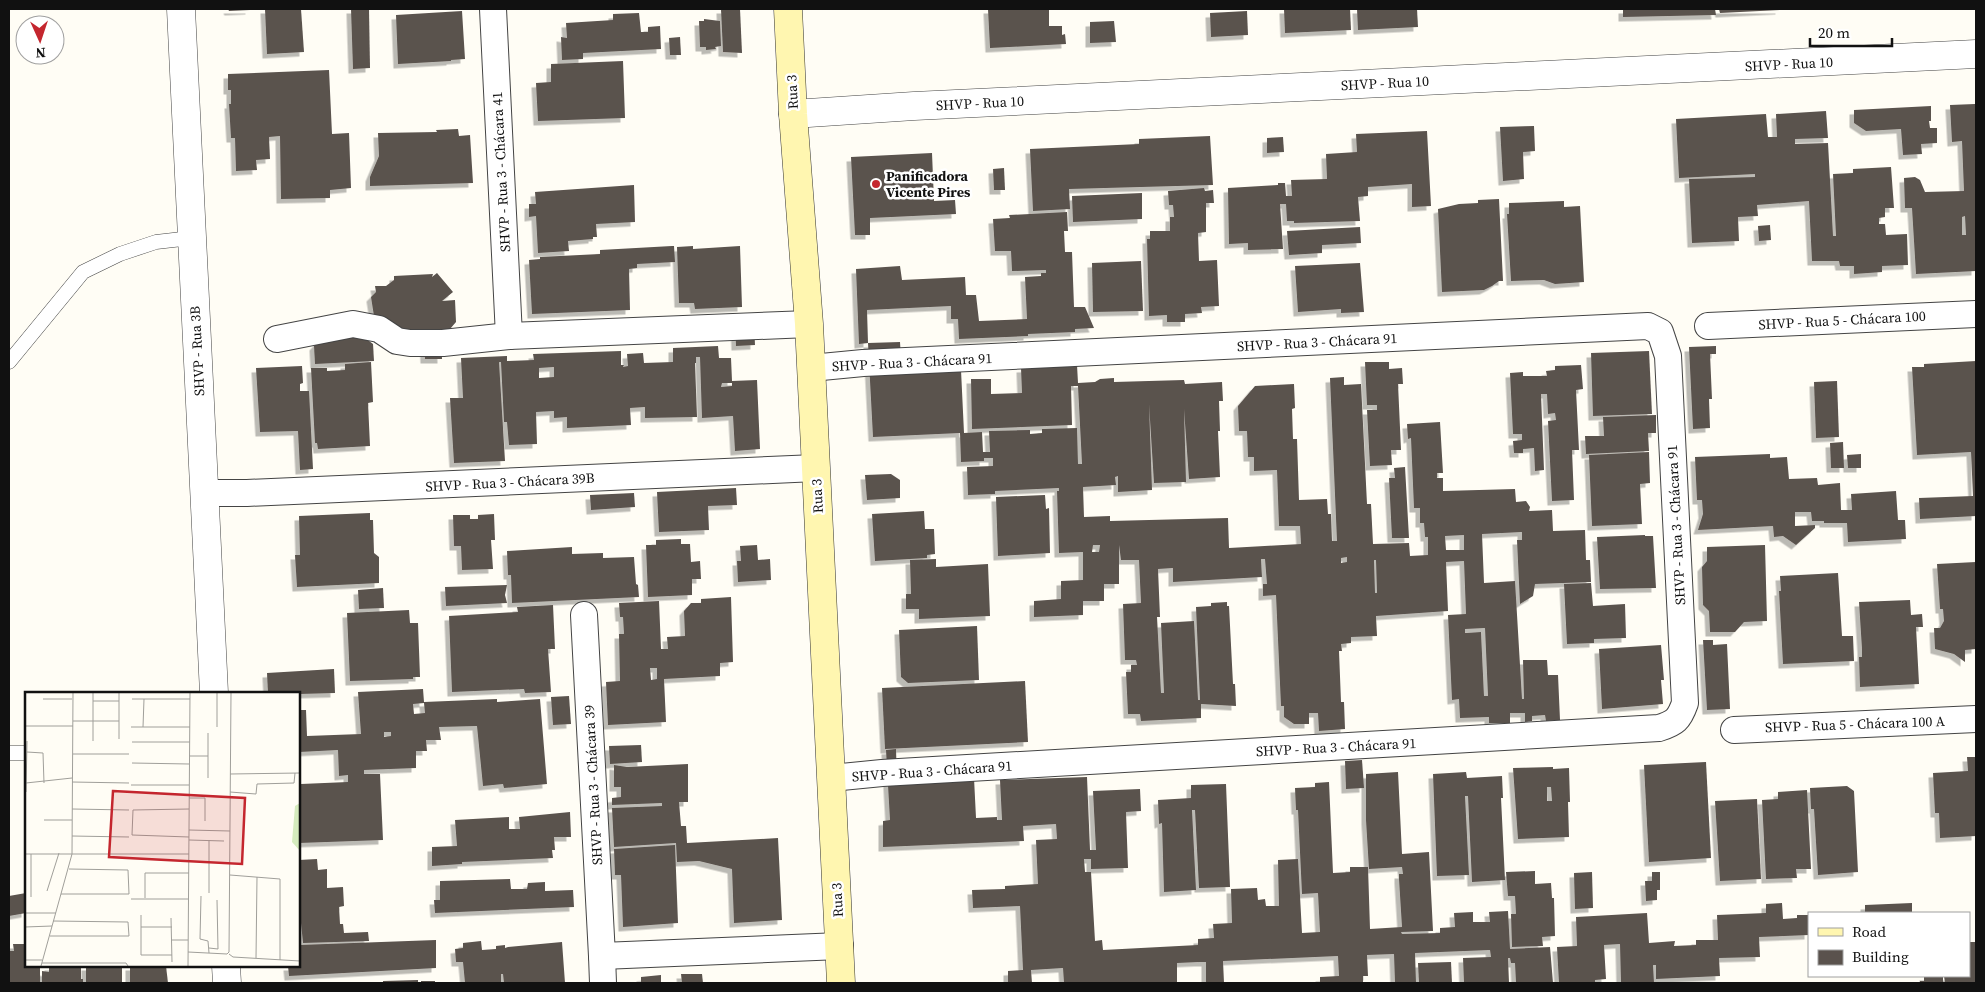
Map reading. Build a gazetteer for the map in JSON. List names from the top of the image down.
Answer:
{
  "streets": {
    "main road": ["Rua 3"],
    "street": [
      "SHVP - Rua 10",
      "SHVP - Rua 3 - Chácara 41",
      "SHVP - Rua 5 - Chácara 100",
      "SHVP - Rua 3 - Chácara 91",
      "SHVP - Rua 3B",
      "SHVP - Rua 3 - Chácara 39B",
      "SHVP - Rua 5 - Chácara 100 A",
      "SHVP - Rua 3 - Chácara 39"
    ]
  },
  "crossings": [
    ["SHVP - Rua 10", "Rua 3"],
    ["Rua 3", "SHVP - Rua 3 - Chácara 91"],
    ["Rua 3", "SHVP - Rua 3 - Chácara 39B"],
    ["SHVP - Rua 3B", "SHVP - Rua 3 - Chácara 39B"]
  ],
  "places": ["Panificadora Vicente Pires"],
  "legend": ["Road", "Building"],
  "scale_bar": "20 m",
  "north": "bottom"
}
